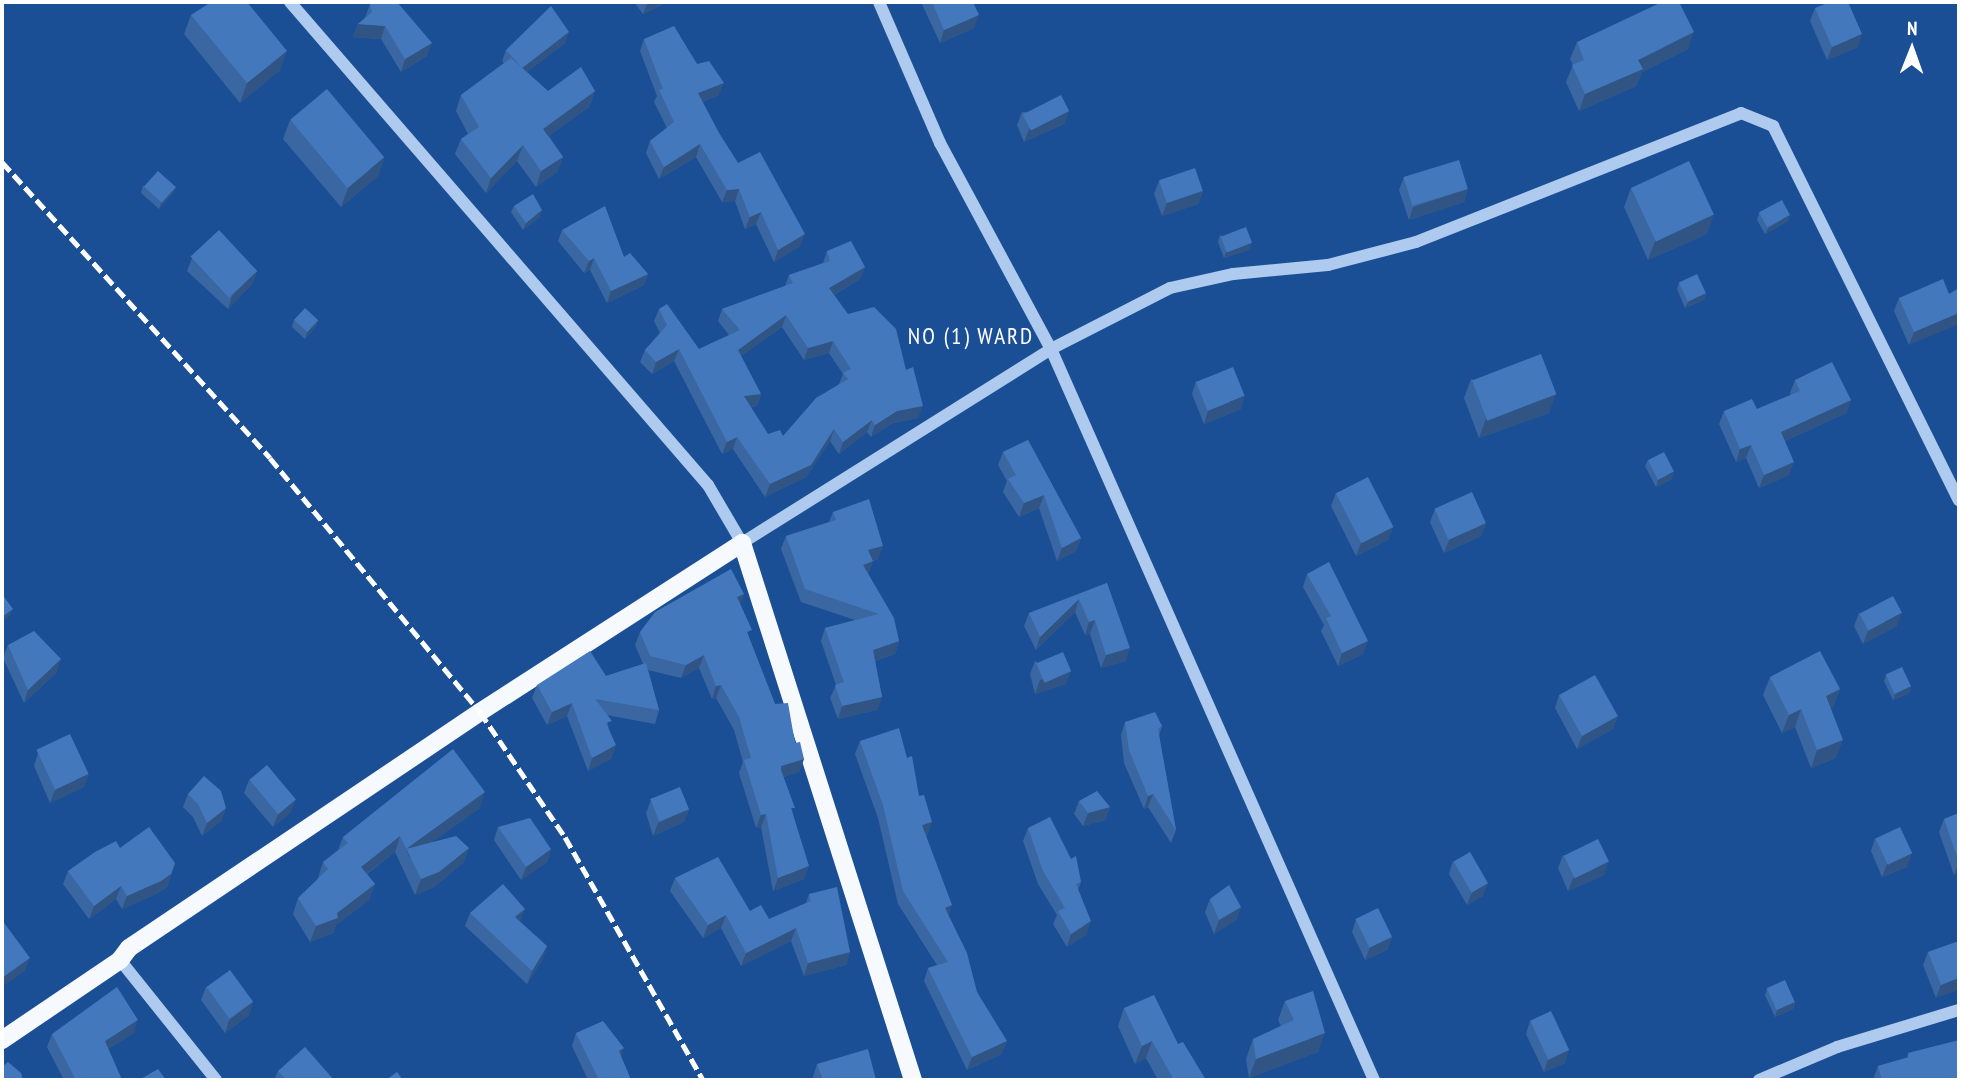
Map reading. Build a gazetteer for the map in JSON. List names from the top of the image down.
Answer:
{
  "districts": ["NO (1) WARD"],
  "north": "top"
}
